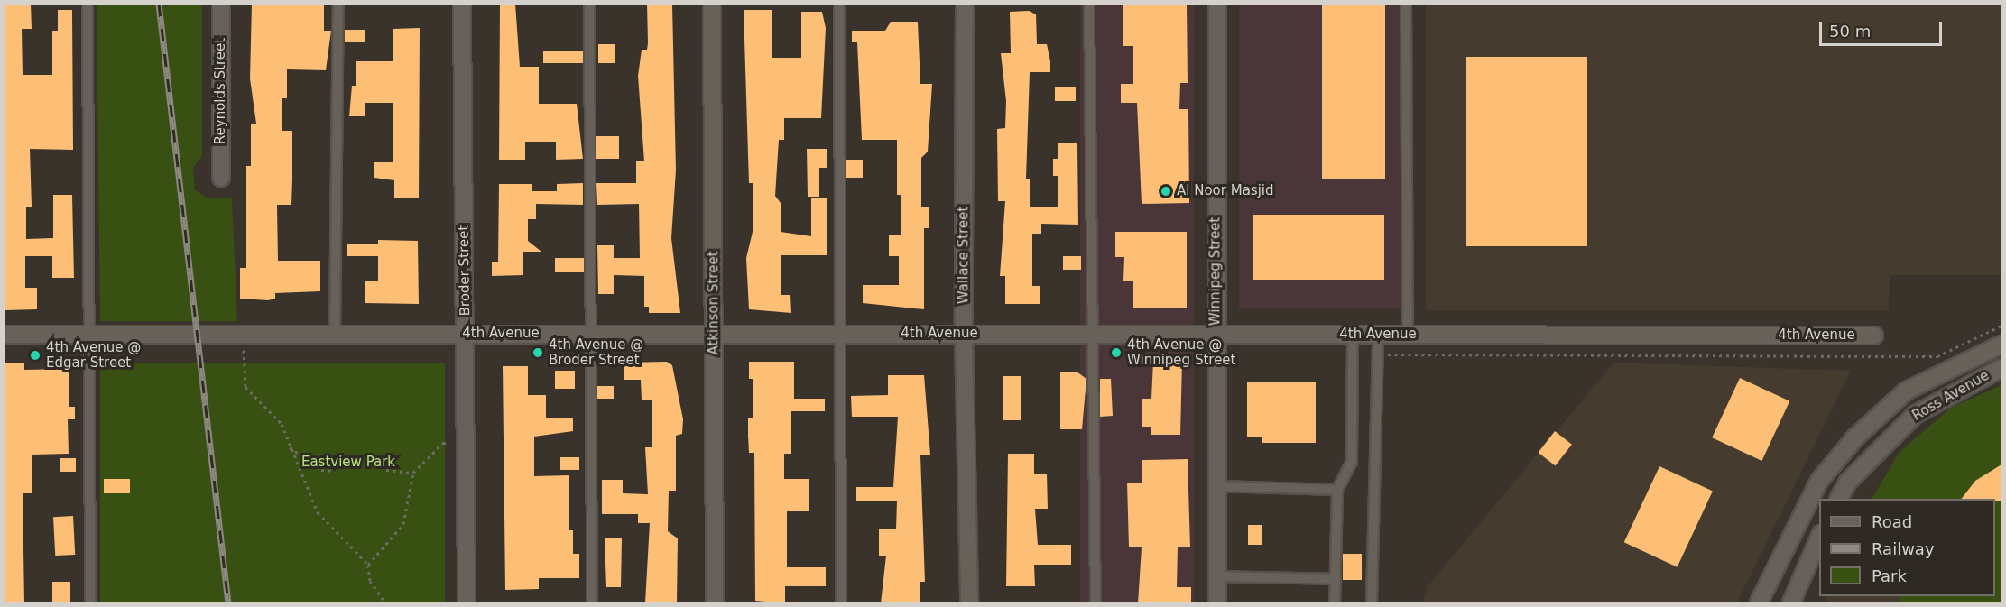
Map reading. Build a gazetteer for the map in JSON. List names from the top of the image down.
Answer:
{
  "streets": {
    "street": [
      "Reynolds Street",
      "Wallace Street",
      "Broder Street",
      "Winnipeg Street",
      "Atkinson Street",
      "4th Avenue",
      "Ross Avenue"
    ]
  },
  "crossings": [
    ["Wallace Street", "4th Avenue"],
    ["Broder Street", "4th Avenue"],
    ["Winnipeg Street", "4th Avenue"],
    ["Atkinson Street", "4th Avenue"]
  ],
  "parks": ["Eastview Park"],
  "places": [
    "Al Noor Masjid",
    "4th Avenue @ Broder Street",
    "4th Avenue @ Winnipeg Street",
    "4th Avenue @ Edgar Street"
  ],
  "legend": ["Road", "Railway", "Park"],
  "scale_bar": "50 m"
}
